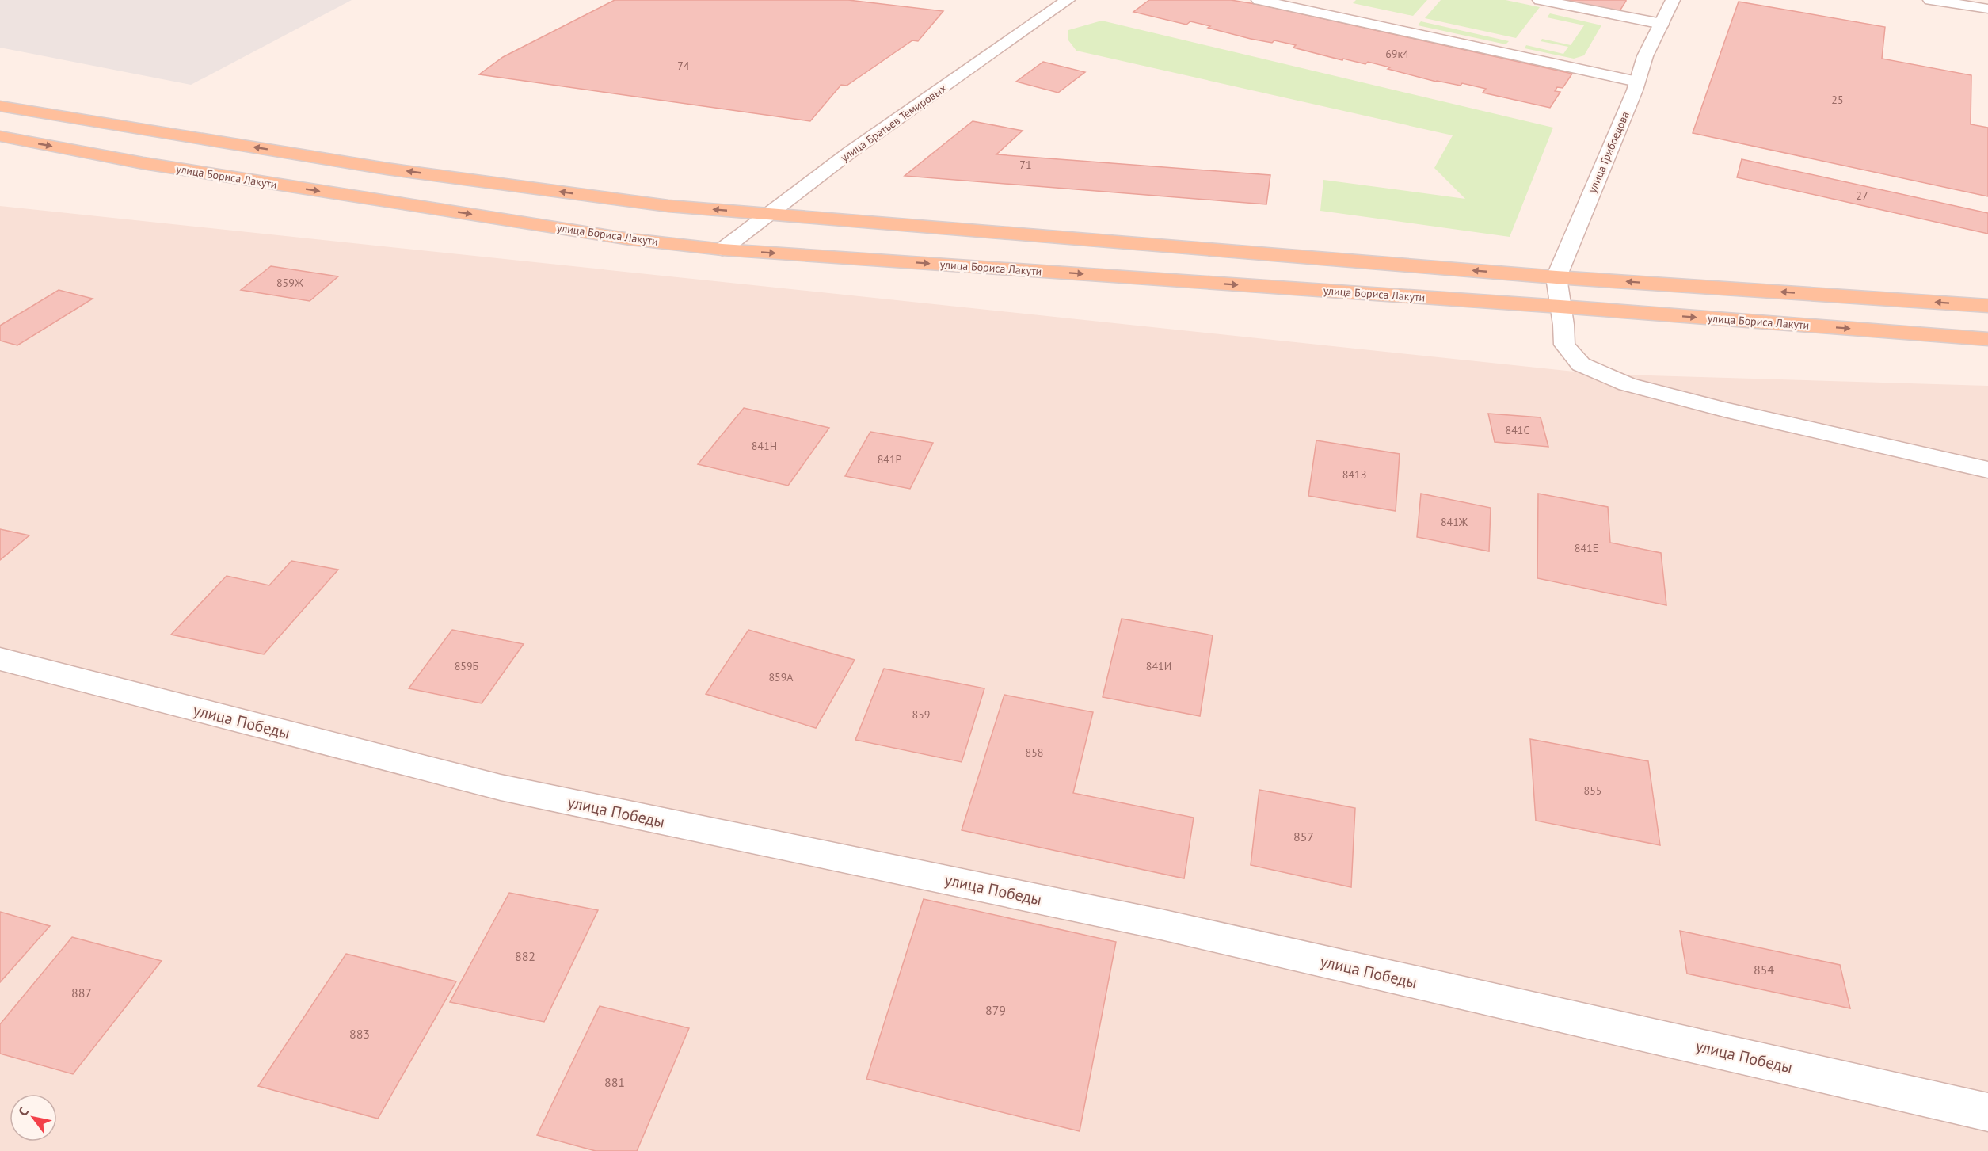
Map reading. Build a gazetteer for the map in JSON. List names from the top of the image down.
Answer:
{
  "streets": {
    "main road": ["улица Бориса Лакути"],
    "street": ["улица Братьев Темировых", "улица Грибоедова", "улица Победы"]
  },
  "crossings": [
    ["улица Братьев Темировых", "улица Бориса Лакути"]
  ],
  "house_numbers": [
    "69к4",
    "74",
    "25",
    "71",
    "27",
    "859Ж",
    "841С",
    "841Н",
    "841Р",
    "841З",
    "841Ж",
    "841Е",
    "859Б",
    "841И",
    "859А",
    "859",
    "858",
    "855",
    "857",
    "882",
    "854",
    "887",
    "879",
    "883",
    "881"
  ],
  "north": "top left"
}
